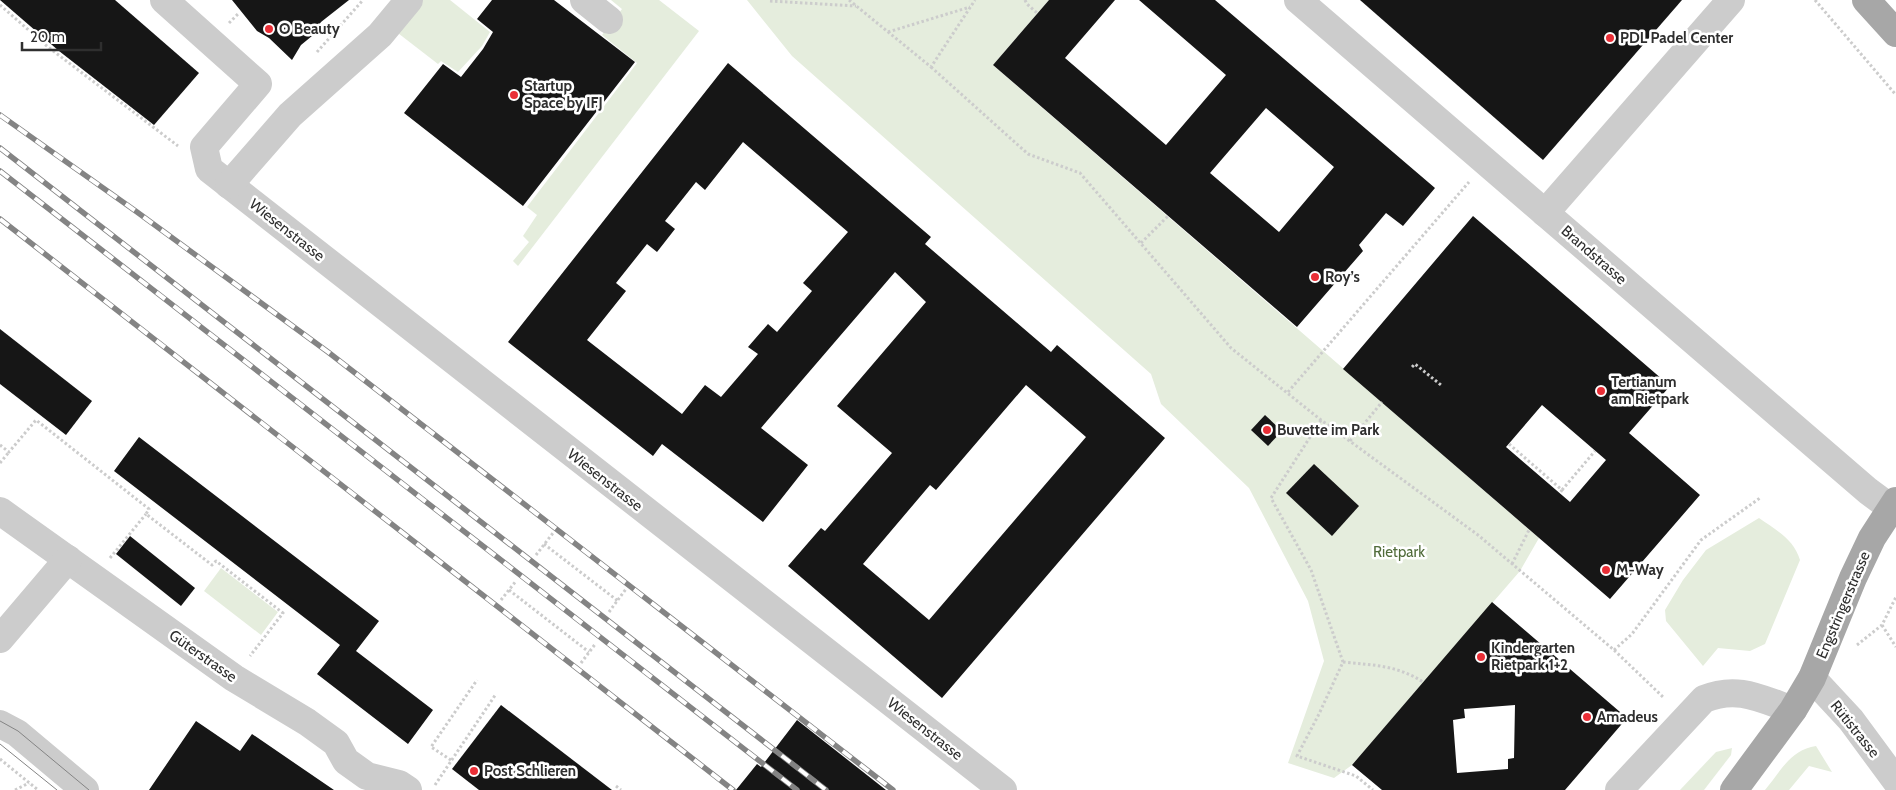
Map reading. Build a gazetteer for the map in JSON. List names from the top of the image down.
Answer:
{
  "streets": {
    "main road": ["Engstringerstrasse"],
    "street": [
      "Wiesenstrasse",
      "Brandstrasse",
      "Güterstrasse",
      "Rütistrasse"
    ]
  },
  "crossings": [
    ["Brandstrasse", "Engstringerstrasse"],
    ["Engstringerstrasse", "Rütistrasse"]
  ],
  "parks": ["Rietpark"],
  "places": [
    "O Beauty",
    "PDL Padel Center",
    "Startup Space by IFJ",
    "Roy’s",
    "Tertianum am Rietpark",
    "Buvette im Park",
    "M-Way",
    "Kindergarten Rietpark 1+2",
    "Amadeus",
    "Post Schlieren"
  ],
  "scale_bar": "20 m"
}
